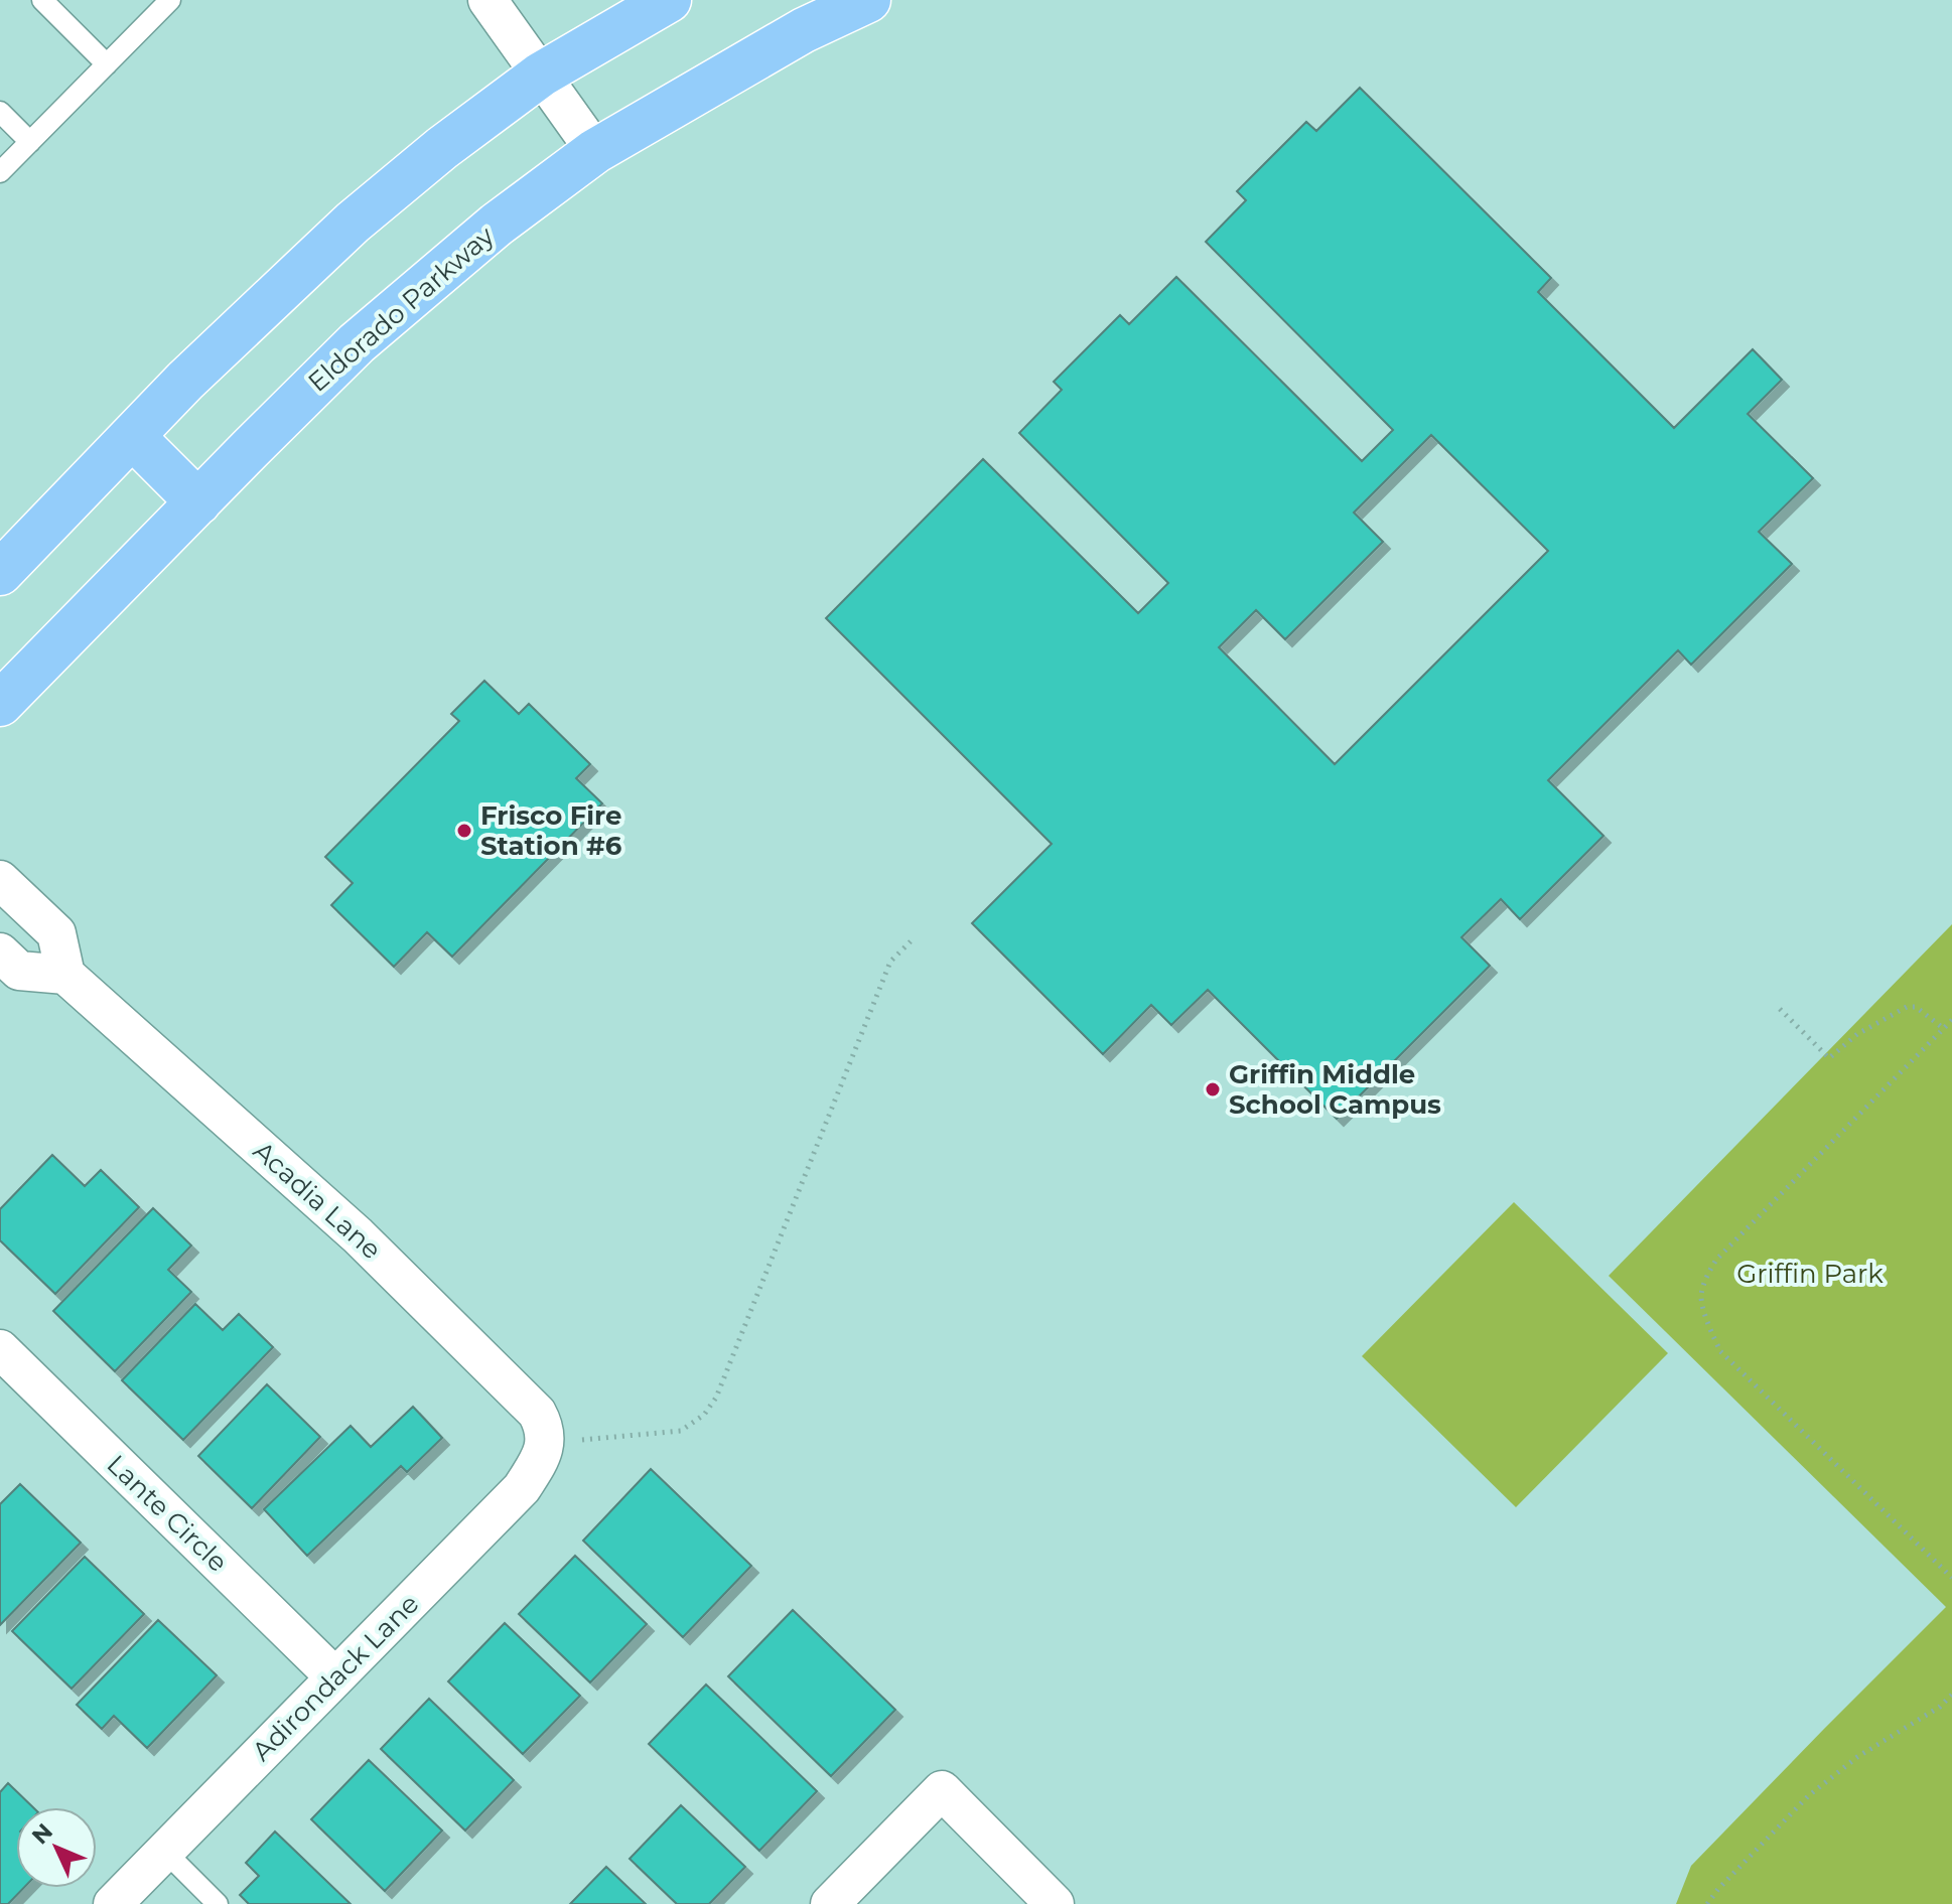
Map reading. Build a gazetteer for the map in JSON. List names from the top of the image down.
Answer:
{
  "streets": {
    "main road": ["Eldorado Parkway"],
    "street": ["Acadia Lane", "Lante Circle", "Adirondack Lane"]
  },
  "crossings": [
    ["Acadia Lane", "Adirondack Lane"],
    ["Lante Circle", "Adirondack Lane"]
  ],
  "parks": ["Griffin Park"],
  "places": ["Frisco Fire Station #6", "Griffin Middle School Campus"],
  "north": "top left"
}
